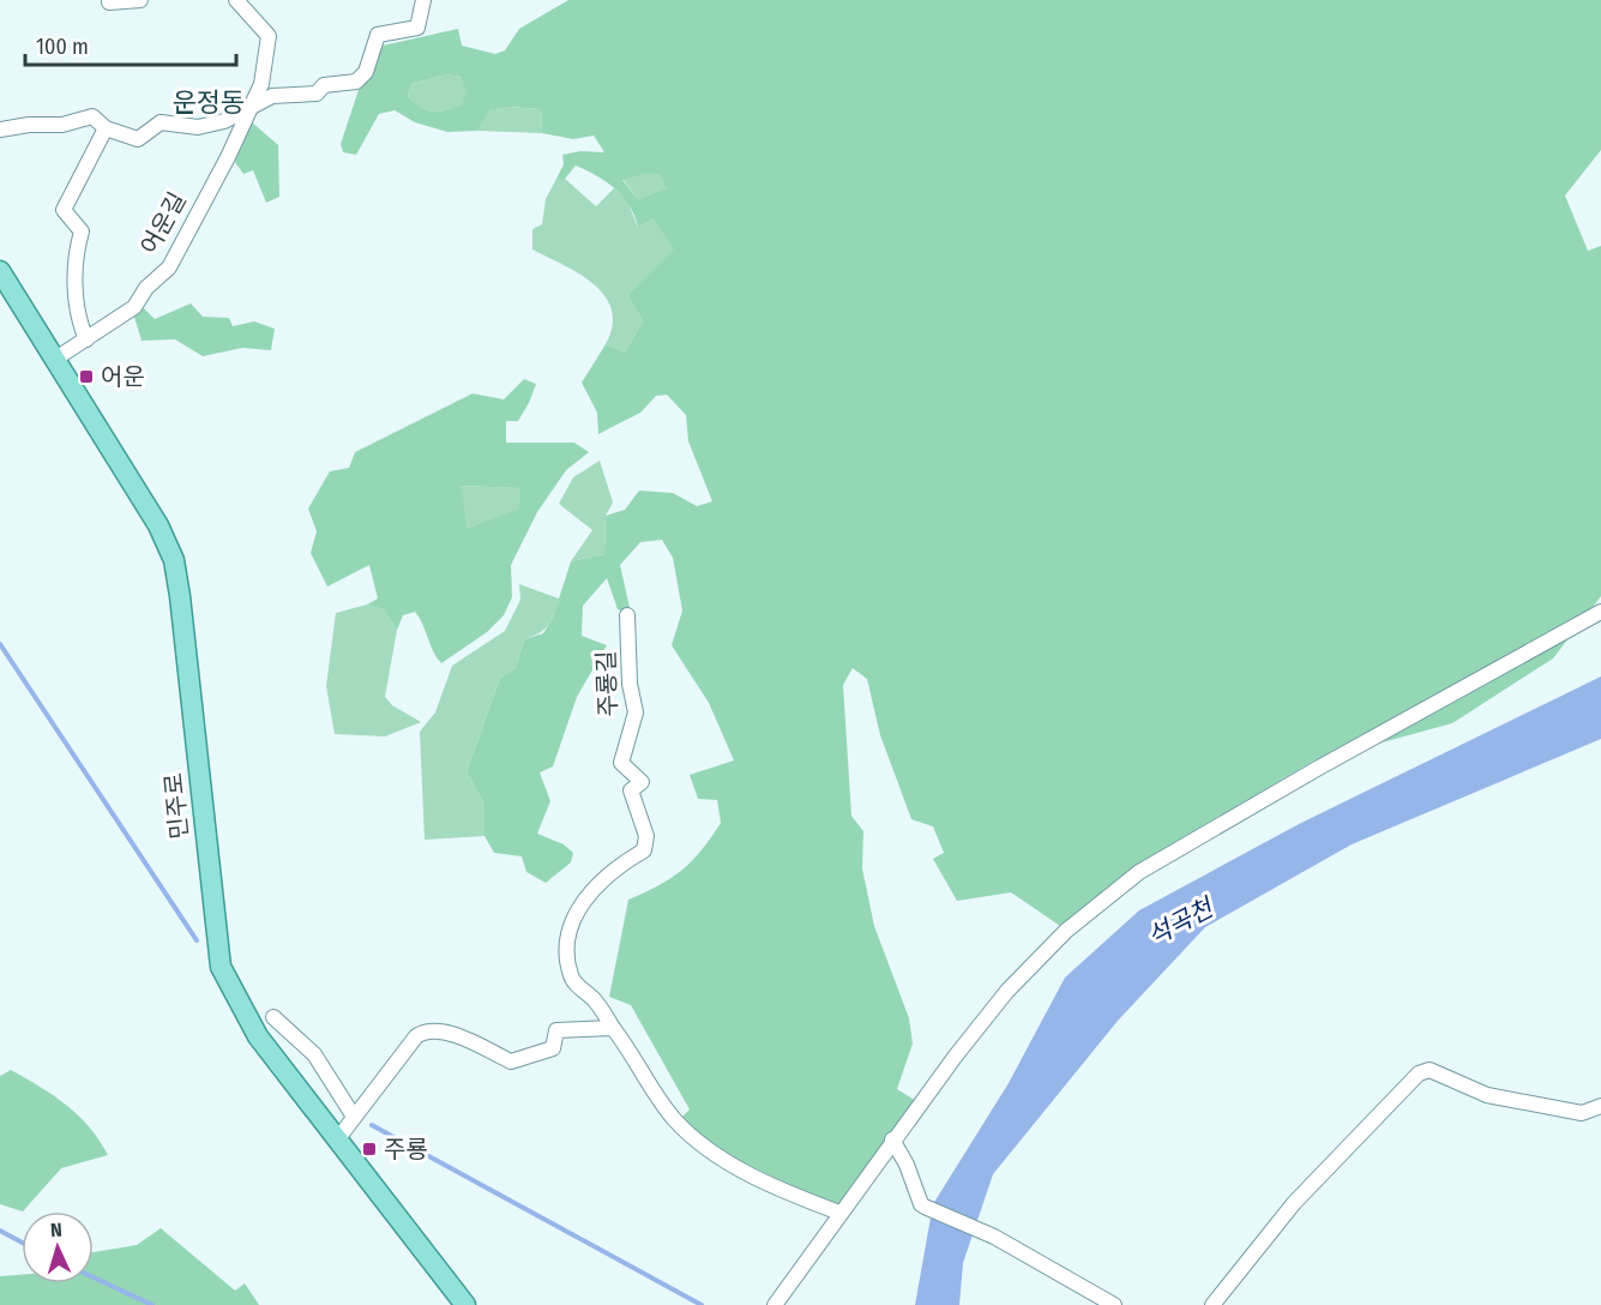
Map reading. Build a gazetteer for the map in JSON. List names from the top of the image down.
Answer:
{
  "streets": {
    "main road": ["민주로"],
    "street": ["어운길", "주룡길"]
  },
  "crossings": [
    ["어운길", "민주로"]
  ],
  "districts": ["운정동"],
  "water": ["석곡천"],
  "places": {
    "transit": ["어운", "주룡"]
  },
  "scale_bar": "100 m",
  "north": "top"
}
